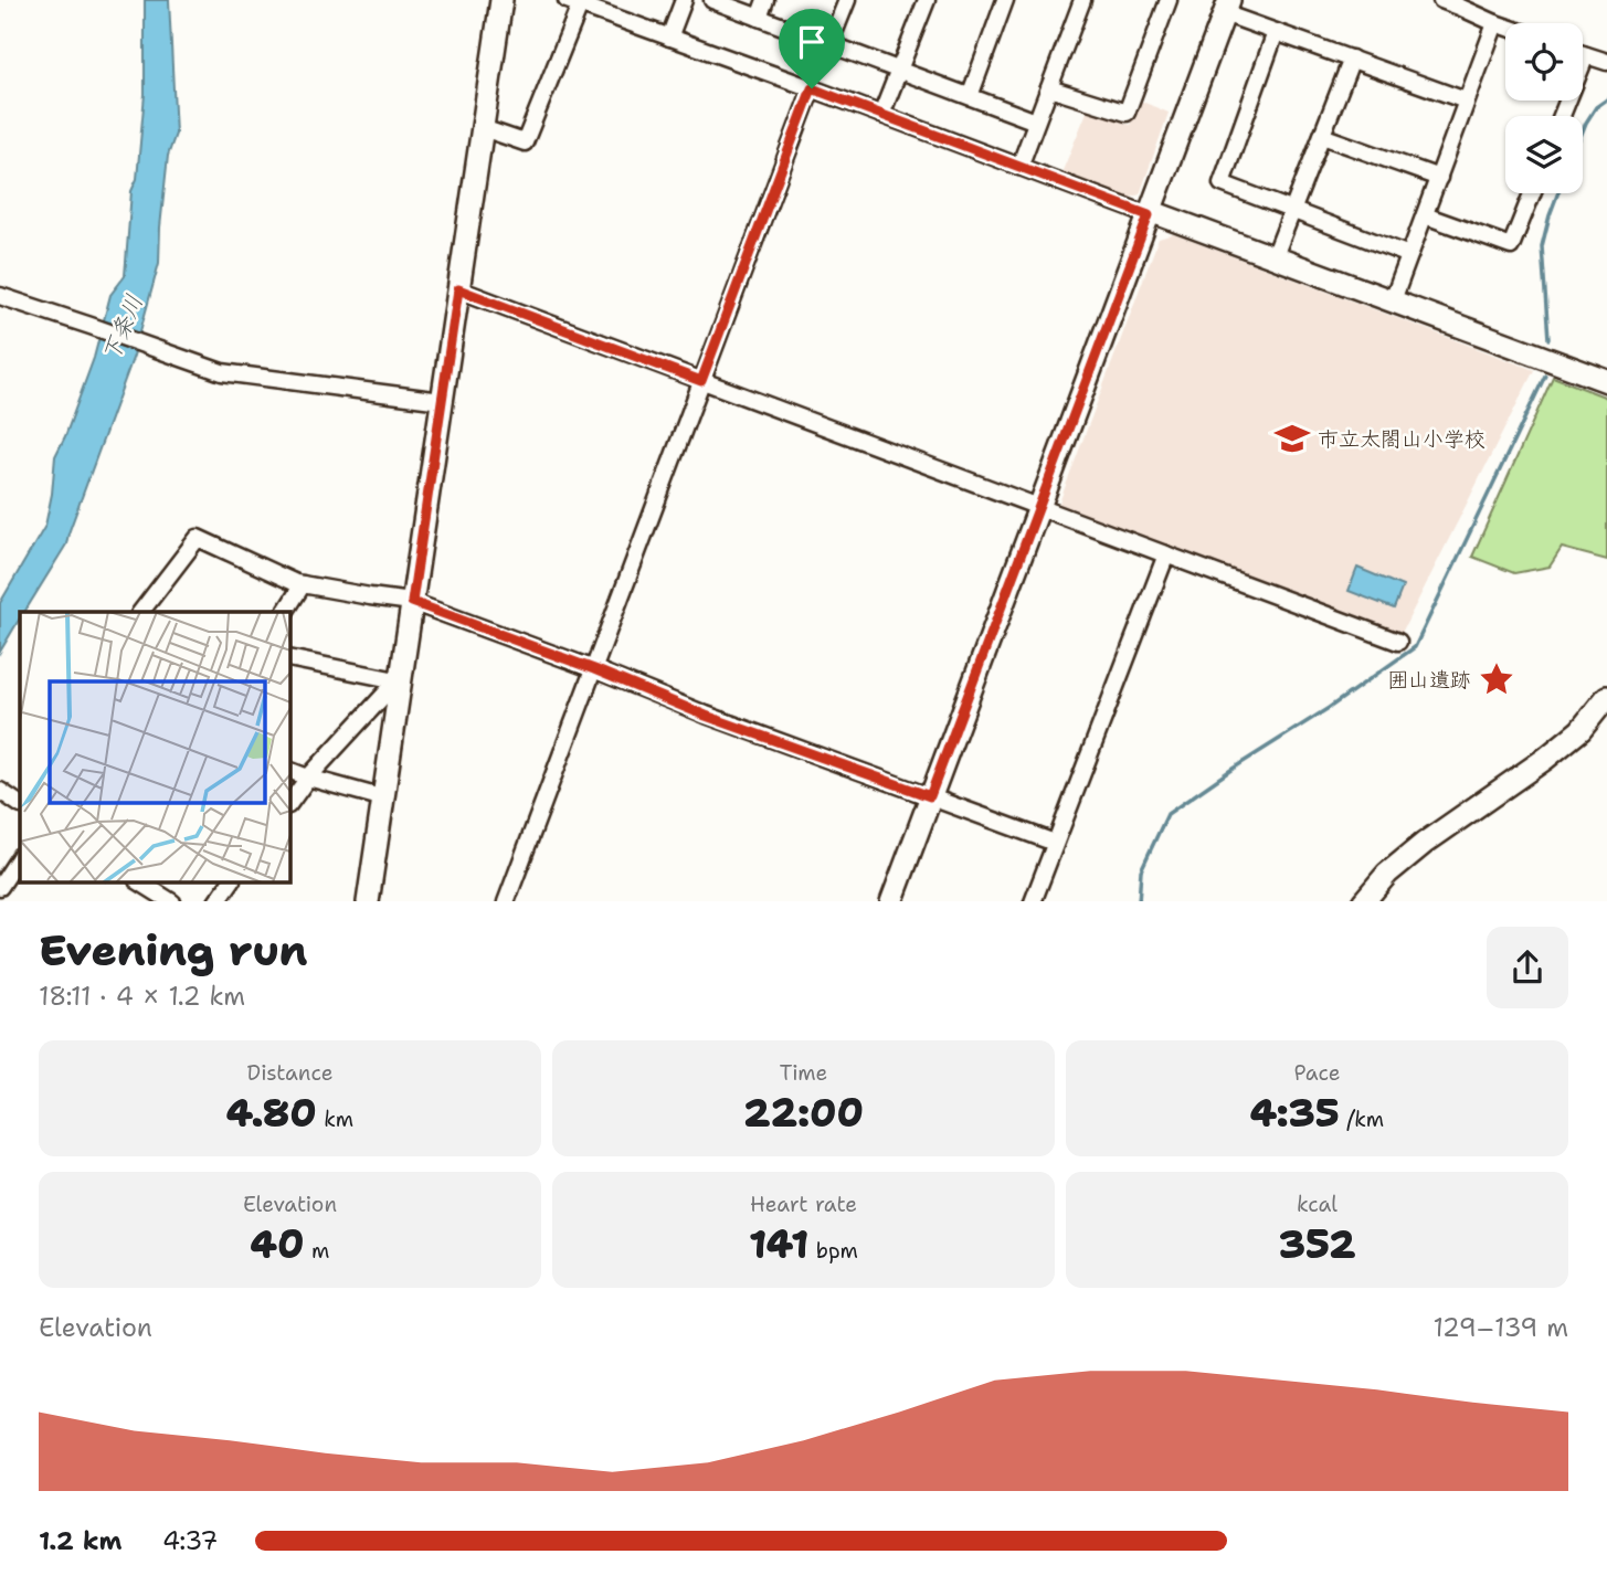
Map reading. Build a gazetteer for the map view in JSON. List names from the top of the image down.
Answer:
{
  "water": ["下条川"],
  "places": {
    "school or university": ["市立太閤山小学校"],
    "place": ["囲山遺跡"]
  },
  "page": {
    "heading": ["Evening run", "18:11 · 4 × 1.2 km"],
    "stats": [
      ["Distance", "4.80 km"],
      ["Time", "22:00"],
      ["Pace", "4:35 /km"],
      ["Elevation", "40 m"],
      ["Heart rate", "141 bpm"],
      ["kcal", "352"]
    ],
    "chart": ["Elevation", "129–139 m"],
    "list": [
      {
        "name": "1.2 km",
        "note": "4:37"
      }
    ]
  }
}
